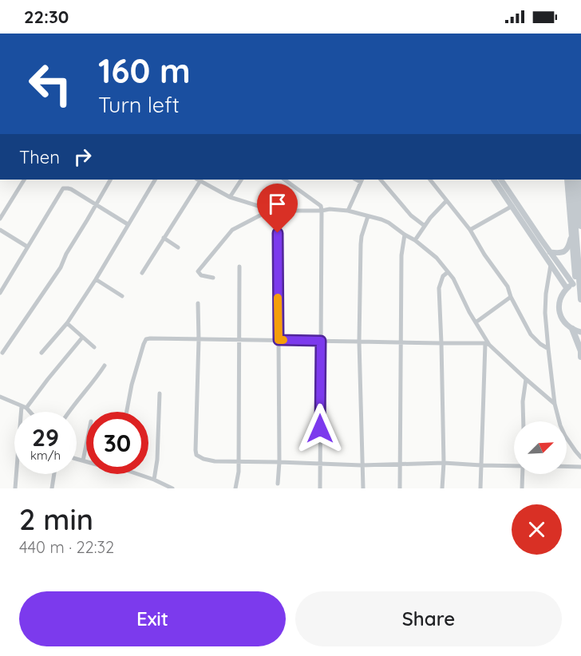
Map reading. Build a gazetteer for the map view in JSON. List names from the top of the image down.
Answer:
{
  "north": "top right",
  "page": {
    "status": "22:30",
    "turn": ["160 m", "Turn left"],
    "then": "Then",
    "speed": "29 km/h",
    "limit": "30",
    "heading": ["2 min", "440 m · 22:32"],
    "buttons": ["Exit", "Share"]
  }
}
